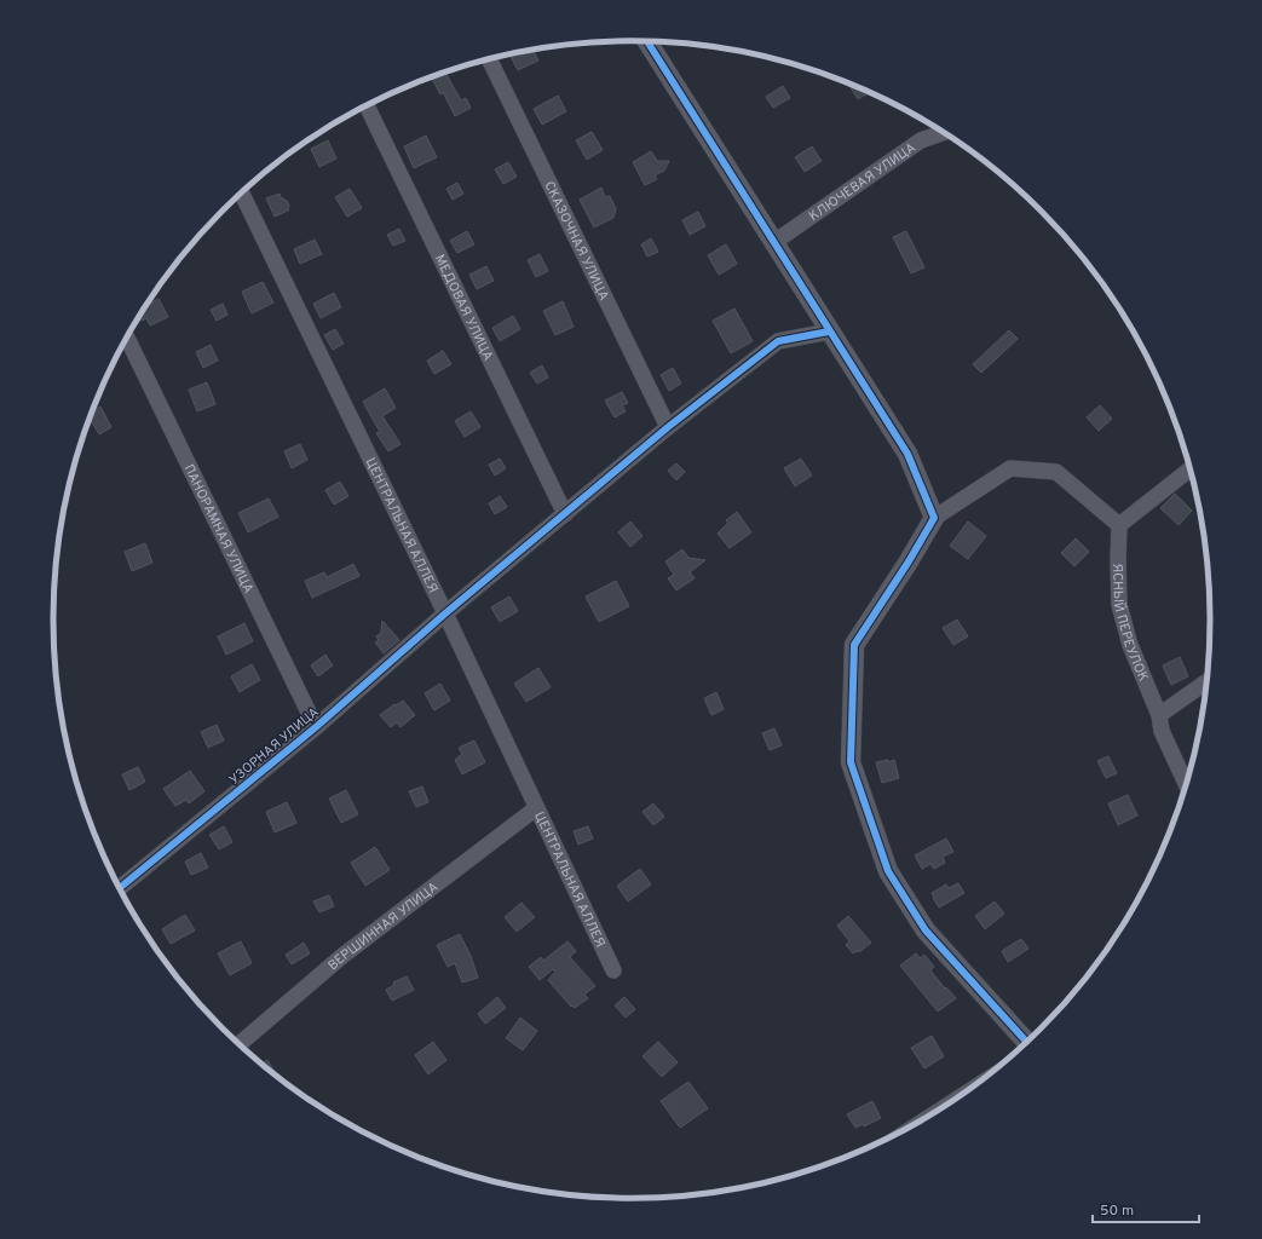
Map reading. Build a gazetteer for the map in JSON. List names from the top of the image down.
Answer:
{
  "streets": {
    "street": [
      "КЛЮЧЕВАЯ УЛИЦА",
      "СКАЗОЧНАЯ УЛИЦА",
      "МЕДОВАЯ УЛИЦА",
      "ЦЕНТРАЛЬНАЯ АЛЛЕЯ",
      "ПАНОРАМНАЯ УЛИЦА",
      "ЯСНЫЙ ПЕРЕУЛОК",
      "УЗОРНАЯ УЛИЦА",
      "ВЕРШИННАЯ УЛИЦА"
    ]
  },
  "crossings": [
    ["СКАЗОЧНАЯ УЛИЦА", "УЗОРНАЯ УЛИЦА"],
    ["МЕДОВАЯ УЛИЦА", "УЗОРНАЯ УЛИЦА"],
    ["ЦЕНТРАЛЬНАЯ АЛЛЕЯ", "УЗОРНАЯ УЛИЦА"],
    ["ЦЕНТРАЛЬНАЯ АЛЛЕЯ", "ВЕРШИННАЯ УЛИЦА"],
    ["ПАНОРАМНАЯ УЛИЦА", "УЗОРНАЯ УЛИЦА"]
  ],
  "scale_bar": "50 m"
}
